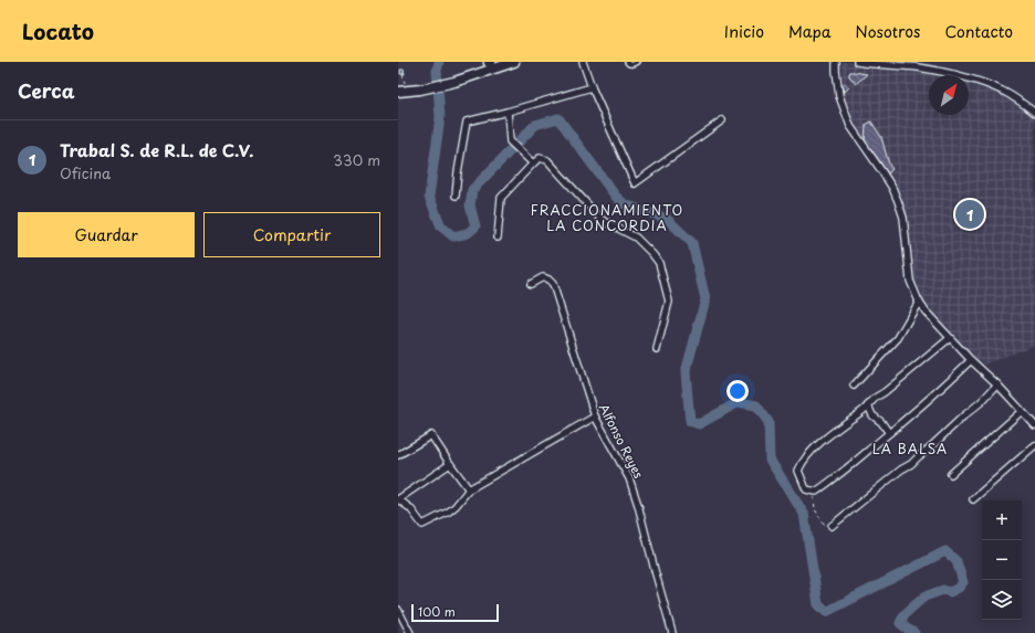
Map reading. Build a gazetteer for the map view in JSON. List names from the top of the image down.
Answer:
{
  "streets": {
    "street": ["Alfonso Reyes"]
  },
  "districts": ["FRACCIONAMIENTO LA CONCORDIA", "LA BALSA"],
  "scale_bar": "100 m",
  "north": "top right",
  "page": {
    "header": "Locato",
    "nav": [
      "Inicio",
      "Mapa",
      "Nosotros",
      "Contacto"
    ],
    "heading": "Cerca",
    "list": [
      {
        "mark": "1",
        "name": "Trabal S. de R.L. de C.V.",
        "note": "Oficina",
        "value": "330 m"
      }
    ],
    "pins": "1",
    "buttons": ["Guardar", "Compartir"],
    "map_buttons": ["+", "−"],
    "scale": "100 m"
  }
}
